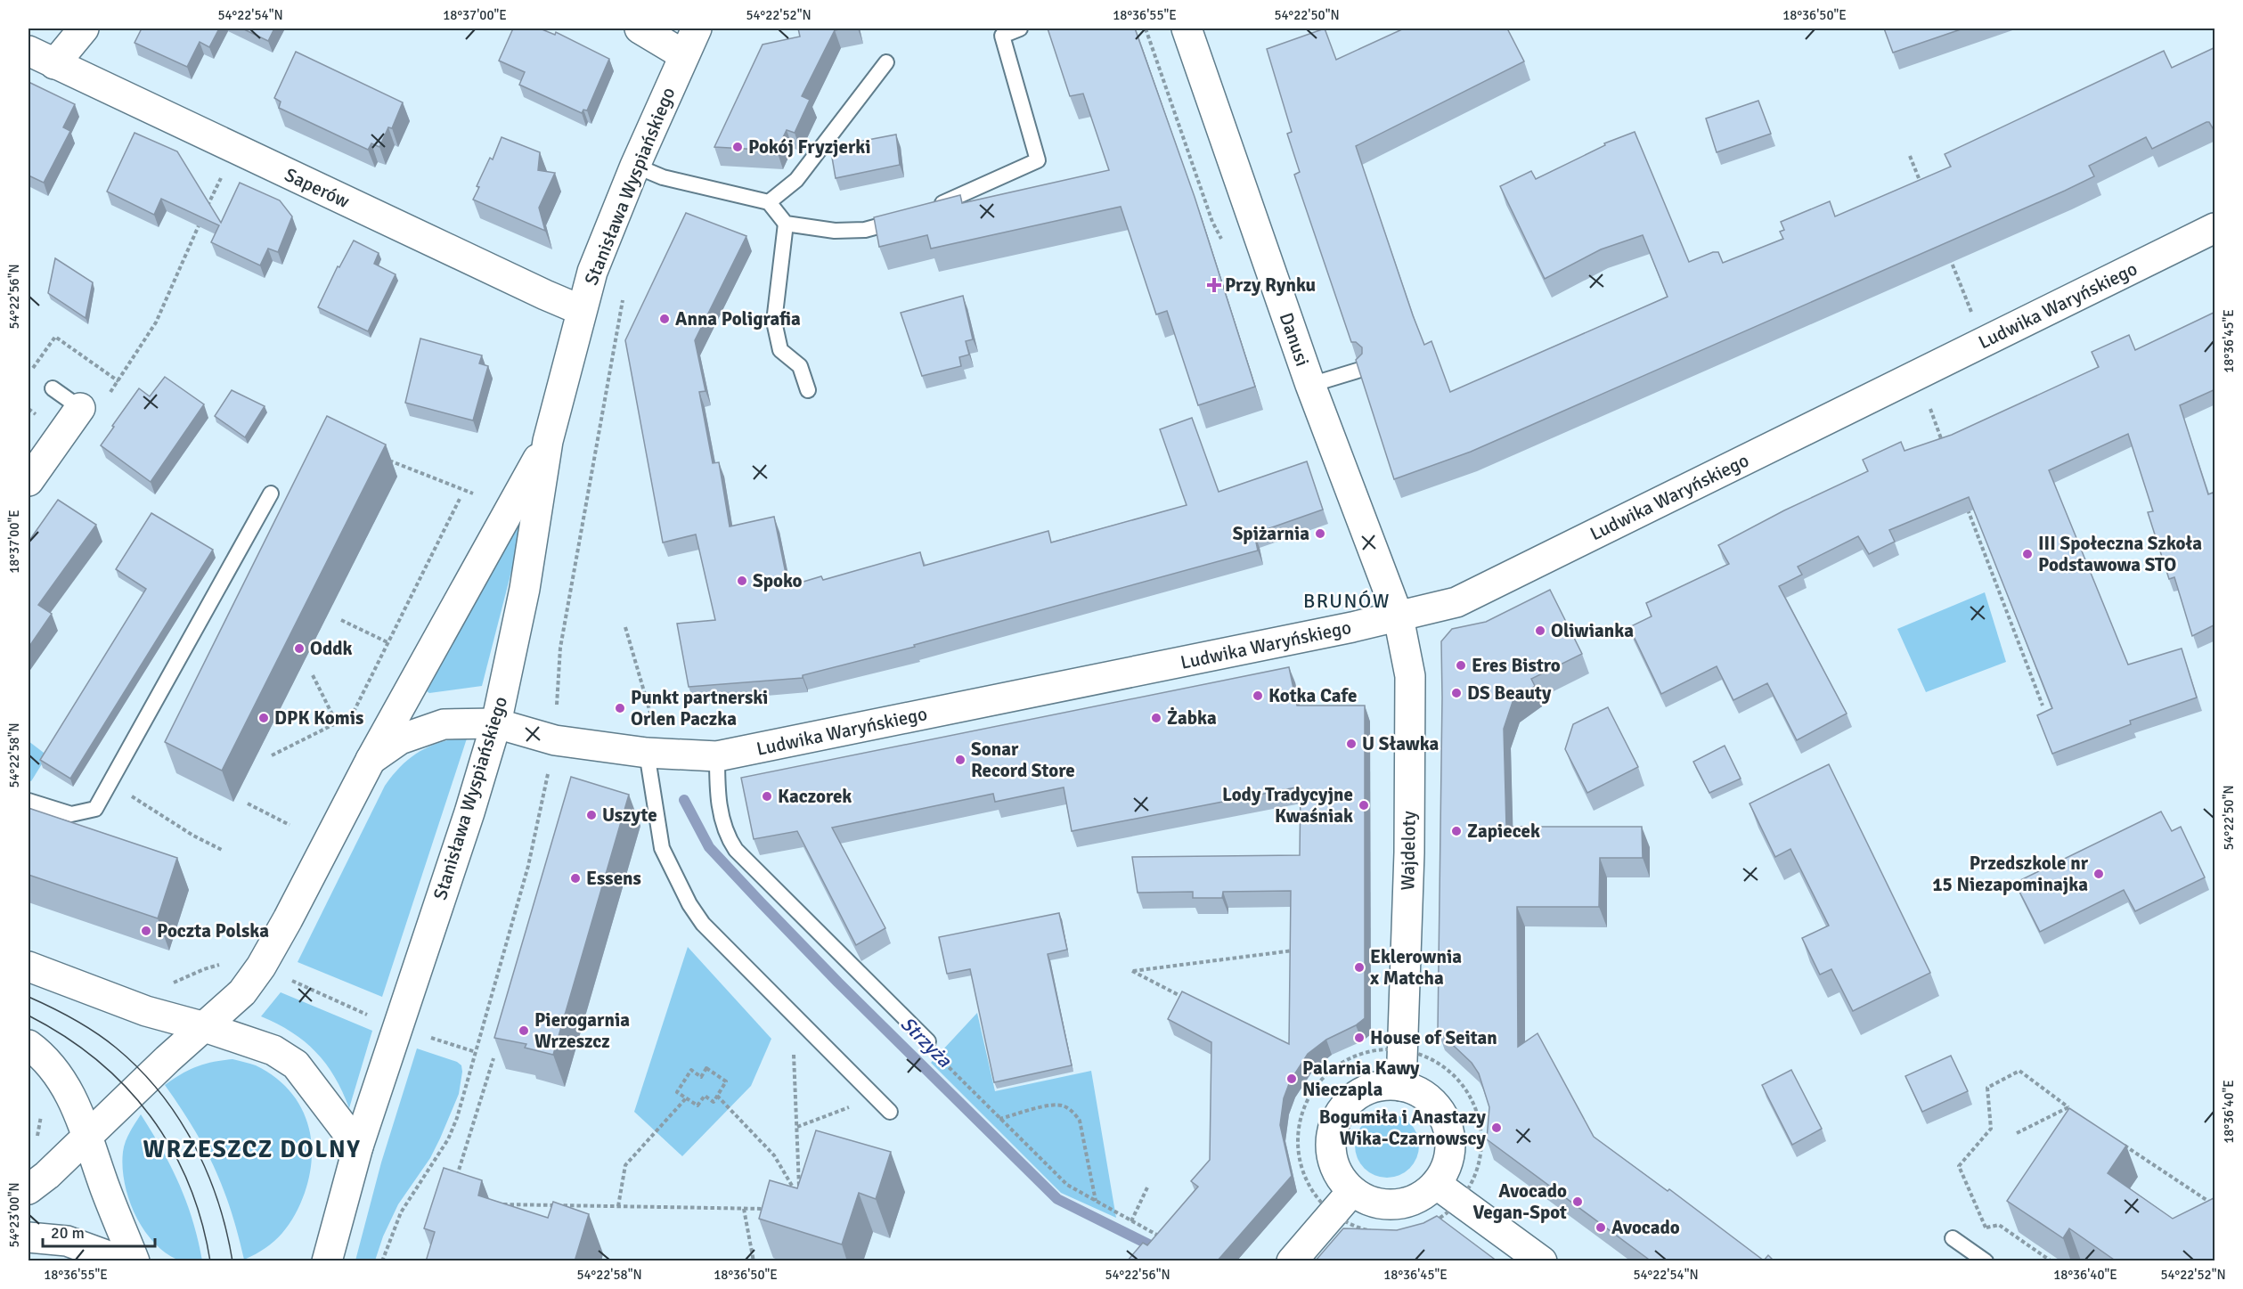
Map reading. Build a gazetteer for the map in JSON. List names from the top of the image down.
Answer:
{
  "streets": {
    "street": [
      "Stanisława Wyspiańskiego",
      "Saperów",
      "Ludwika Waryńskiego",
      "Danusi",
      "Wajdeloty"
    ]
  },
  "crossings": [
    ["Stanisława Wyspiańskiego", "Saperów"],
    ["Stanisława Wyspiańskiego", "Ludwika Waryńskiego"],
    ["Ludwika Waryńskiego", "Danusi"],
    ["Ludwika Waryńskiego", "Wajdeloty"],
    ["Danusi", "Wajdeloty"]
  ],
  "districts": ["BRUNÓW", "WRZESZCZ DOLNY"],
  "water": ["Strzyża"],
  "places": {
    "other": [
      "Pokój Fryzjerki",
      "Anna Poligrafia",
      "Spiżarnia",
      "III Społeczna Szkoła Podstawowa STO",
      "Spoko",
      "Oliwianka",
      "Oddk",
      "Eres Bistro",
      "DS Beauty",
      "Kotka Cafe",
      "Punkt partnerski Orlen Paczka",
      "DPK Komis",
      "Żabka",
      "U Sławka",
      "Sonar Record Store",
      "Kaczorek",
      "Lody Tradycyjne Kwaśniak",
      "Uszyte",
      "Zapiecek",
      "Przedszkole nr 15 Niezapominajka",
      "Essens",
      "Poczta Polska",
      "Eklerownia x Matcha",
      "Pierogarnia Wrzeszcz",
      "House of Seitan",
      "Palarnia Kawy Nieczapla",
      "Bogumiła i Anastazy Wika-Czarnowscy",
      "Avocado Vegan-Spot",
      "Avocado"
    ],
    "health": ["Przy Rynku"]
  },
  "scale_bar": "20 m",
  "coordinates": [
    "54°22'54\"N",
    "18°37'00\"E",
    "54°22'52\"N",
    "18°36'55\"E",
    "54°22'50\"N",
    "18°36'50\"E",
    "54°22'56\"N",
    "18°36'45\"E",
    "54°22'58\"N",
    "18°36'40\"E",
    "54°23'00\"N"
  ]
}
